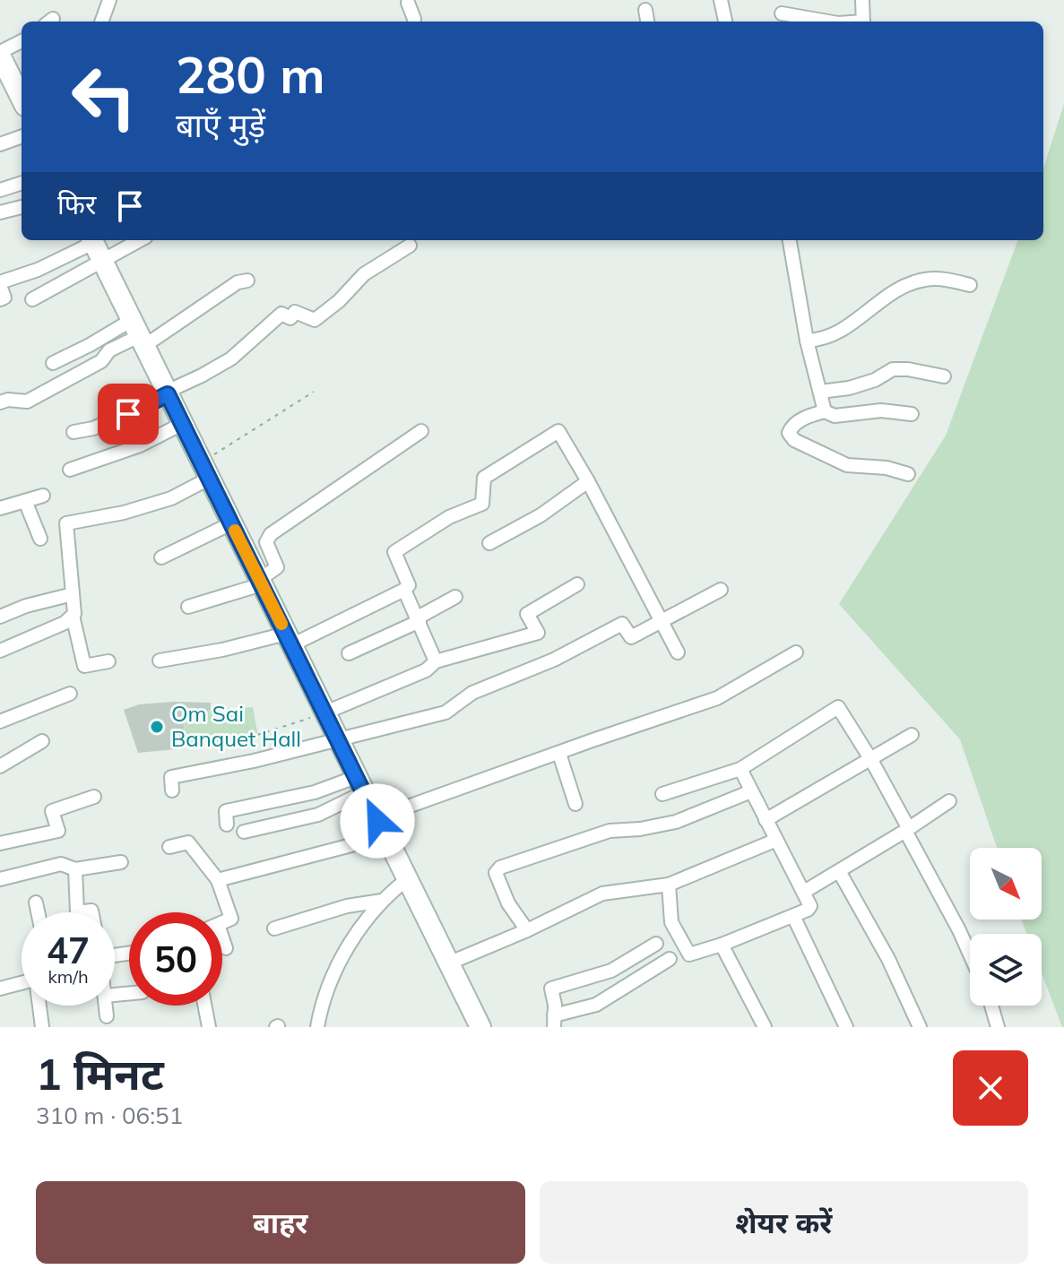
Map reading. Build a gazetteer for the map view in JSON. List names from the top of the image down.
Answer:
{
  "places": ["Om Sai Banquet Hall"],
  "north": "bottom right",
  "page": {
    "turn": ["280 m", "बाएँ मुड़ें"],
    "then": "फिर",
    "speed": "47 km/h",
    "limit": "50",
    "heading": ["1 मिनट", "310 m · 06:51"],
    "buttons": ["बाहर", "शेयर करें"]
  }
}
